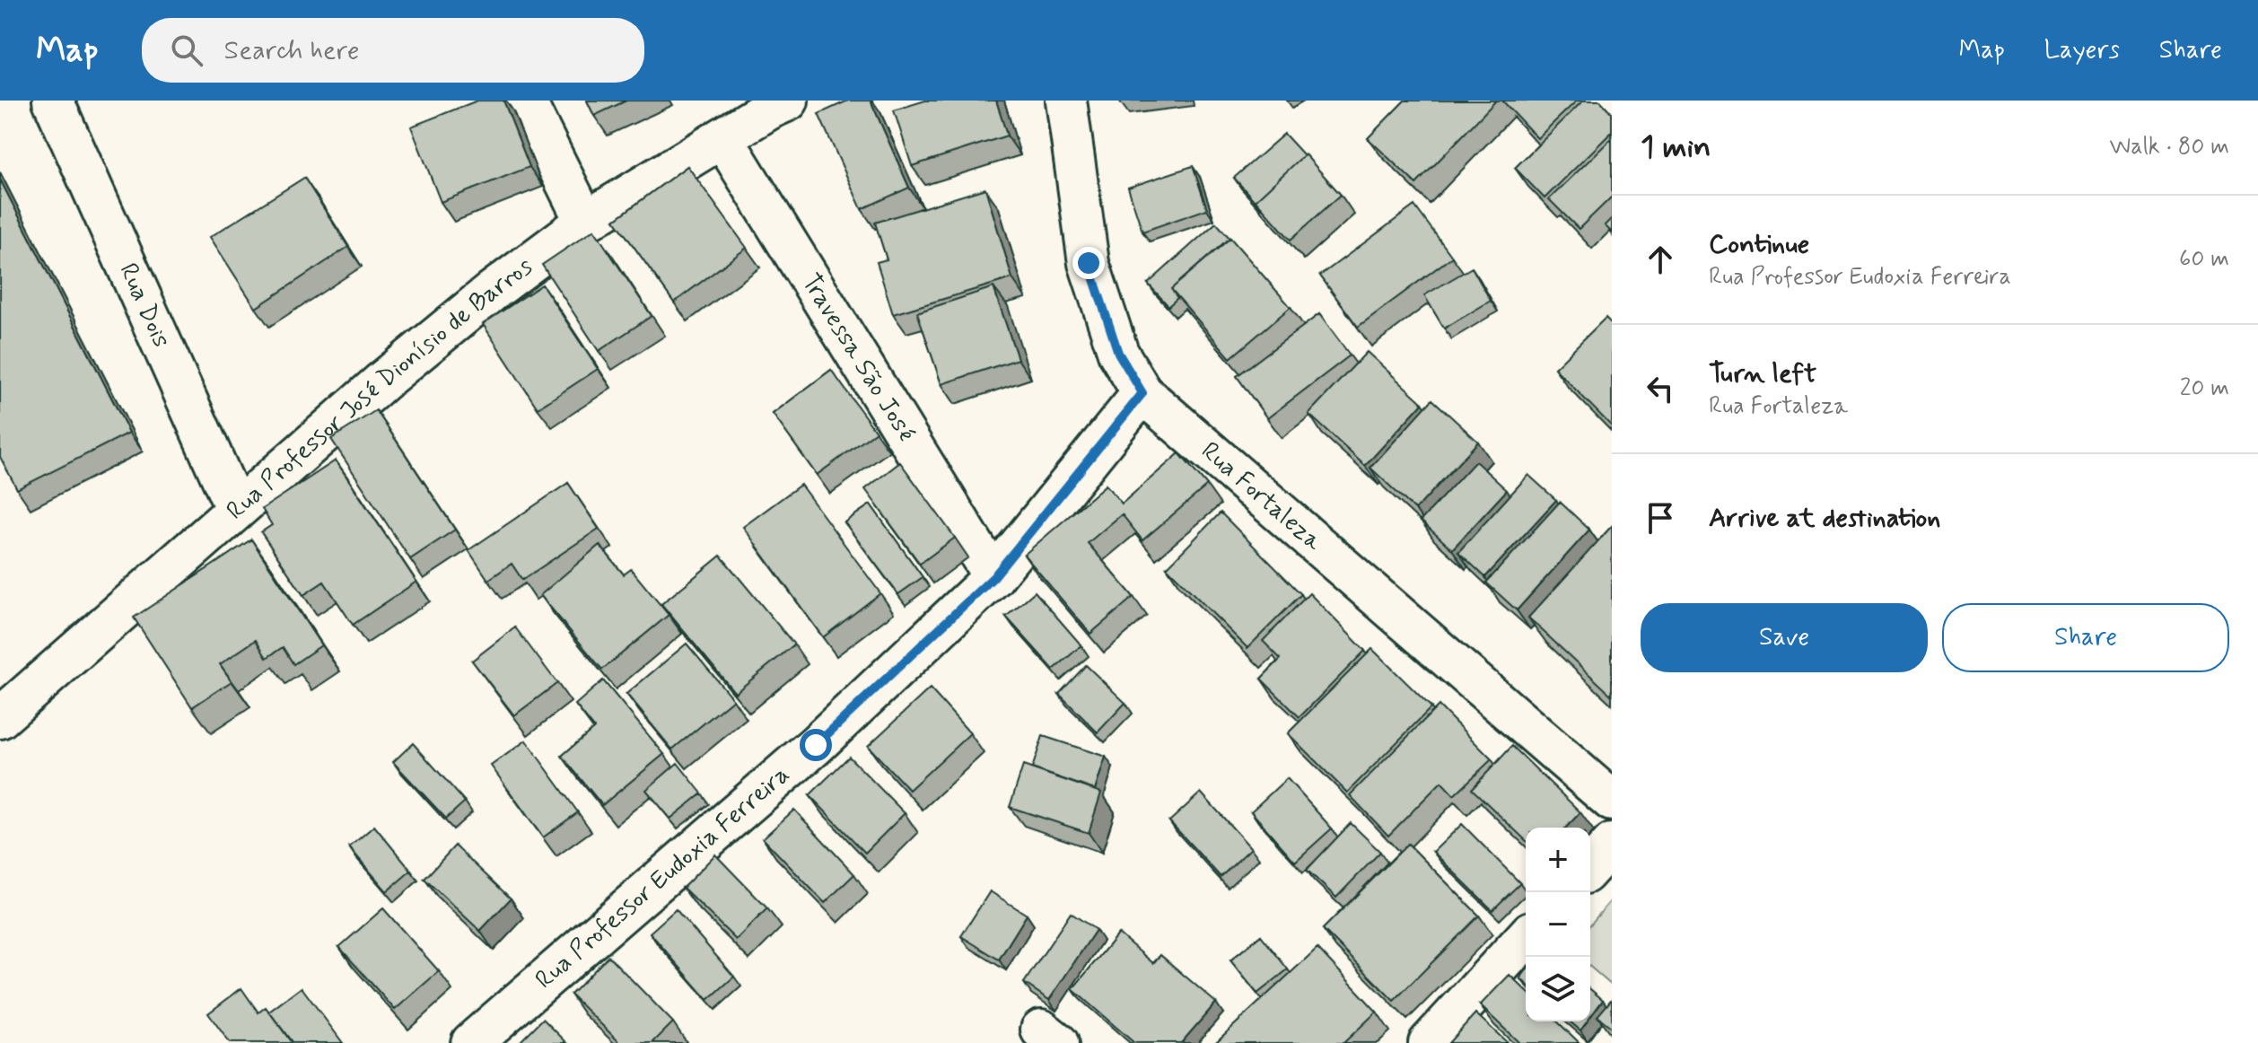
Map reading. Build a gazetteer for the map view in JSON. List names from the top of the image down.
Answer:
{
  "streets": {
    "street": [
      "Rua Dois",
      "Travessa São José",
      "Rua Professor José Dionísio de Barros",
      "Rua Fortaleza",
      "Rua Professor Eudoxia Ferreira"
    ]
  },
  "crossings": [
    ["Rua Dois", "Rua Professor José Dionísio de Barros"],
    ["Travessa São José", "Rua Professor José Dionísio de Barros"],
    ["Travessa São José", "Rua Professor Eudoxia Ferreira"],
    ["Rua Fortaleza", "Rua Professor Eudoxia Ferreira"]
  ],
  "page": {
    "header": "Map",
    "search": "Search here",
    "nav": ["Map", "Layers", "Share"],
    "heading": ["1 min", "Walk · 80 m"],
    "list": [
      ["Continue", "Rua Professor Eudoxia Ferreira", "60 m"],
      ["Turn left", "Rua Fortaleza", "20 m"],
      "Arrive at destination"
    ],
    "buttons": ["Save", "Share"],
    "map_buttons": ["+", "−"]
  }
}
